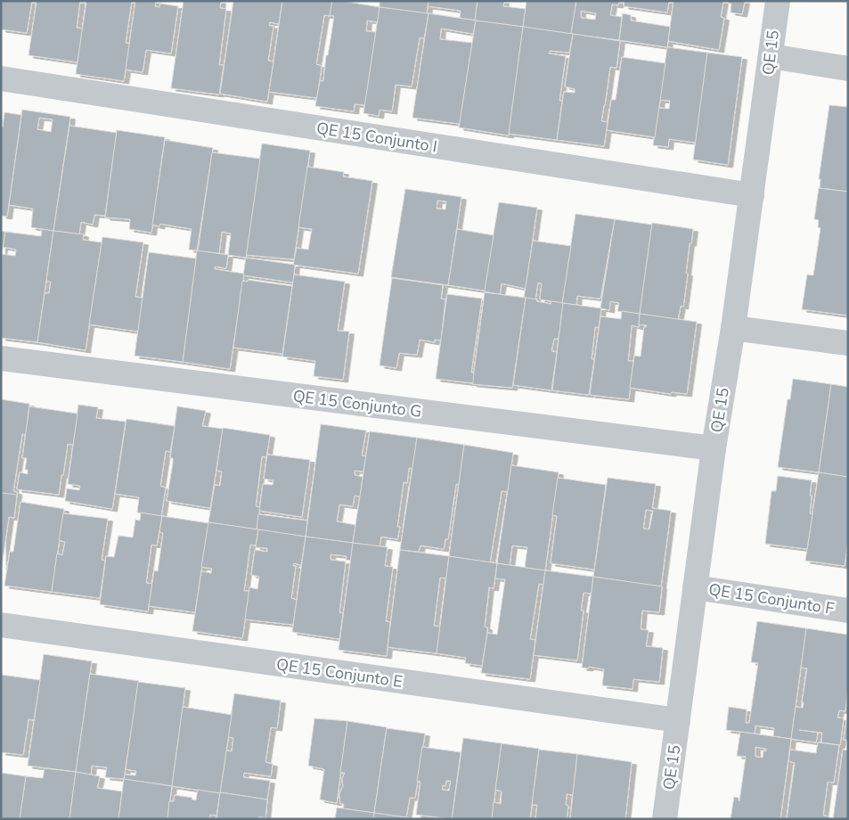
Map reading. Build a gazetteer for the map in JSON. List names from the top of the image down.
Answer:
{
  "streets": {
    "street": [
      "QE 15",
      "QE 15 Conjunto I",
      "QE 15 Conjunto G",
      "QE 15 Conjunto F",
      "QE 15 Conjunto E"
    ]
  },
  "crossings": [
    ["QE 15", "QE 15 Conjunto I"],
    ["QE 15", "QE 15 Conjunto G"],
    ["QE 15", "QE 15 Conjunto F"],
    ["QE 15", "QE 15 Conjunto E"]
  ]
}
